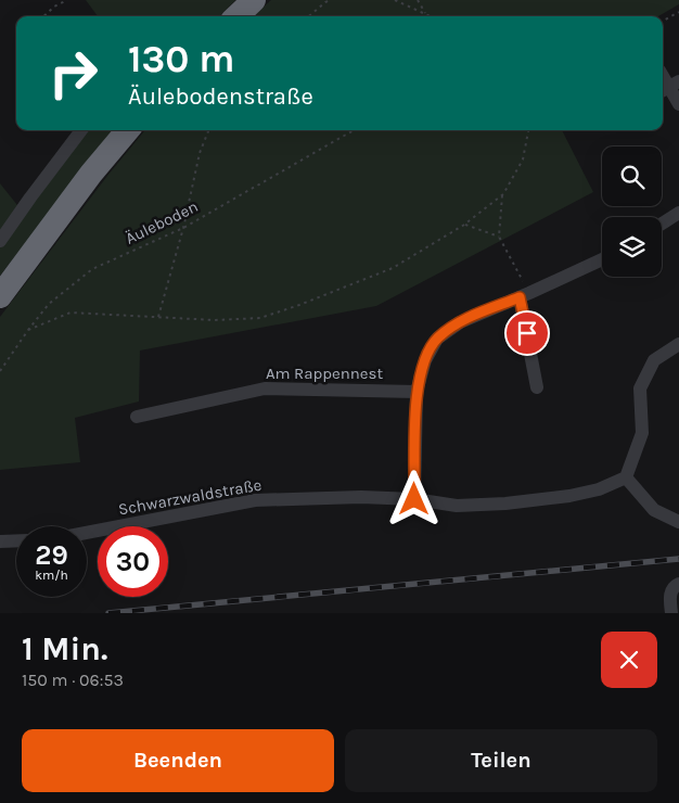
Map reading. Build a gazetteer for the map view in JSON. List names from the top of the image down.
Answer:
{
  "streets": {
    "street": ["Am Rappennest", "Schwarzwaldstraße"],
    "path": ["Äuleboden"]
  },
  "page": {
    "turn": ["130 m", "Äulebodenstraße"],
    "speed": "29 km/h",
    "limit": "30",
    "heading": ["1 Min.", "150 m · 06:53"],
    "buttons": ["Beenden", "Teilen"]
  }
}
